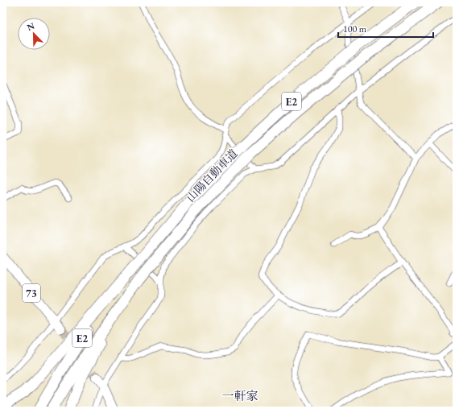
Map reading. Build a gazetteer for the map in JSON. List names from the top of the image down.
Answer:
{
  "streets": {
    "highway": ["E2", "山陽自動車道"],
    "main road": ["73"]
  },
  "crossings": [
    ["E2", "山陽自動車道"]
  ],
  "districts": ["一軒家"],
  "scale_bar": "100 m",
  "north": "top left"
}
